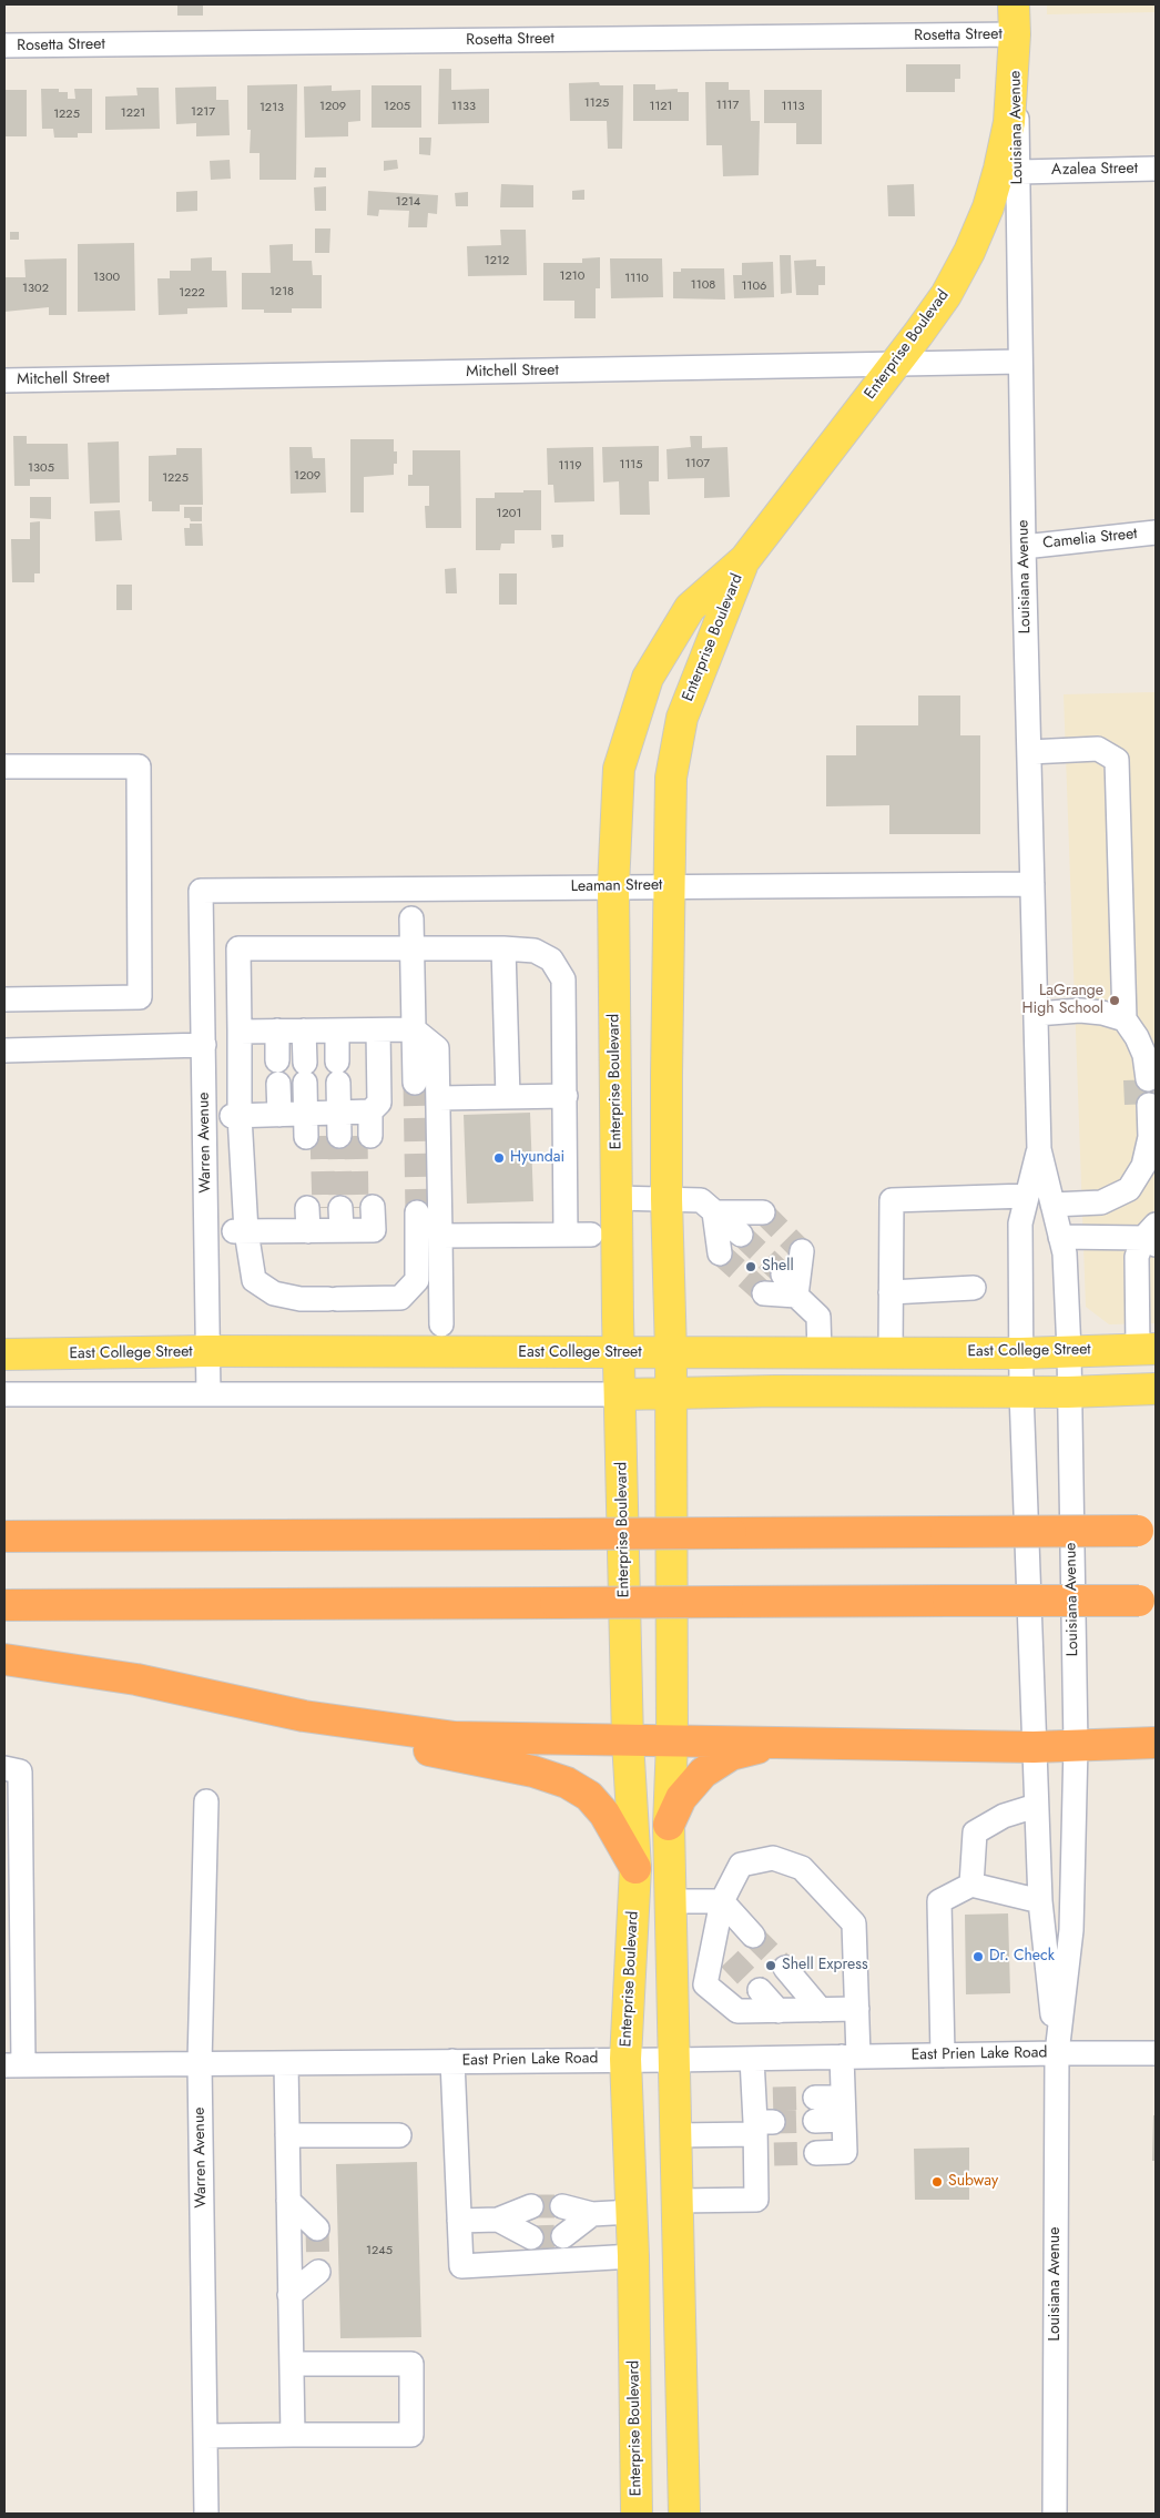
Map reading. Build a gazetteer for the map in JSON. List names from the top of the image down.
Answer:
{
  "streets": {
    "main road": ["Enterprise Boulevad", "Enterprise Boulevard", "East College Street"],
    "street": [
      "Rosetta Street",
      "Louisiana Avenue",
      "Azalea Street",
      "Mitchell Street",
      "Camelia Street",
      "Leaman Street",
      "Warren Avenue",
      "East Prien Lake Road"
    ]
  },
  "crossings": [
    ["Rosetta Street", "Enterprise Boulevad"],
    ["Louisiana Avenue", "Azalea Street"],
    ["Louisiana Avenue", "Enterprise Boulevad"],
    ["Louisiana Avenue", "Mitchell Street"],
    ["Louisiana Avenue", "Camelia Street"],
    ["Louisiana Avenue", "Leaman Street"],
    ["Louisiana Avenue", "East College Street"],
    ["Louisiana Avenue", "East Prien Lake Road"],
    ["Azalea Street", "Enterprise Boulevad"],
    ["Enterprise Boulevad", "Mitchell Street"],
    ["Enterprise Boulevad", "Enterprise Boulevard"],
    ["Enterprise Boulevard", "Leaman Street"],
    ["Enterprise Boulevard", "East College Street"],
    ["Enterprise Boulevard", "East Prien Lake Road"],
    ["Leaman Street", "Warren Avenue"],
    ["Warren Avenue", "East College Street"],
    ["Warren Avenue", "East Prien Lake Road"]
  ],
  "places": [
    "LaGrange High School",
    "Hyundai",
    "Shell",
    "Dr. Check",
    "Shell Express",
    "Subway"
  ],
  "house_numbers": [
    "1125",
    "1117",
    "1209",
    "1205",
    "1133",
    "1121",
    "1113",
    "1213",
    "1217",
    "1221",
    "1225",
    "1214",
    "1212",
    "1210",
    "1300",
    "1110",
    "1108",
    "1106",
    "1302",
    "1218",
    "1222",
    "1107",
    "1115",
    "1119",
    "1305",
    "1209",
    "1225",
    "1201",
    "1245"
  ]
}
